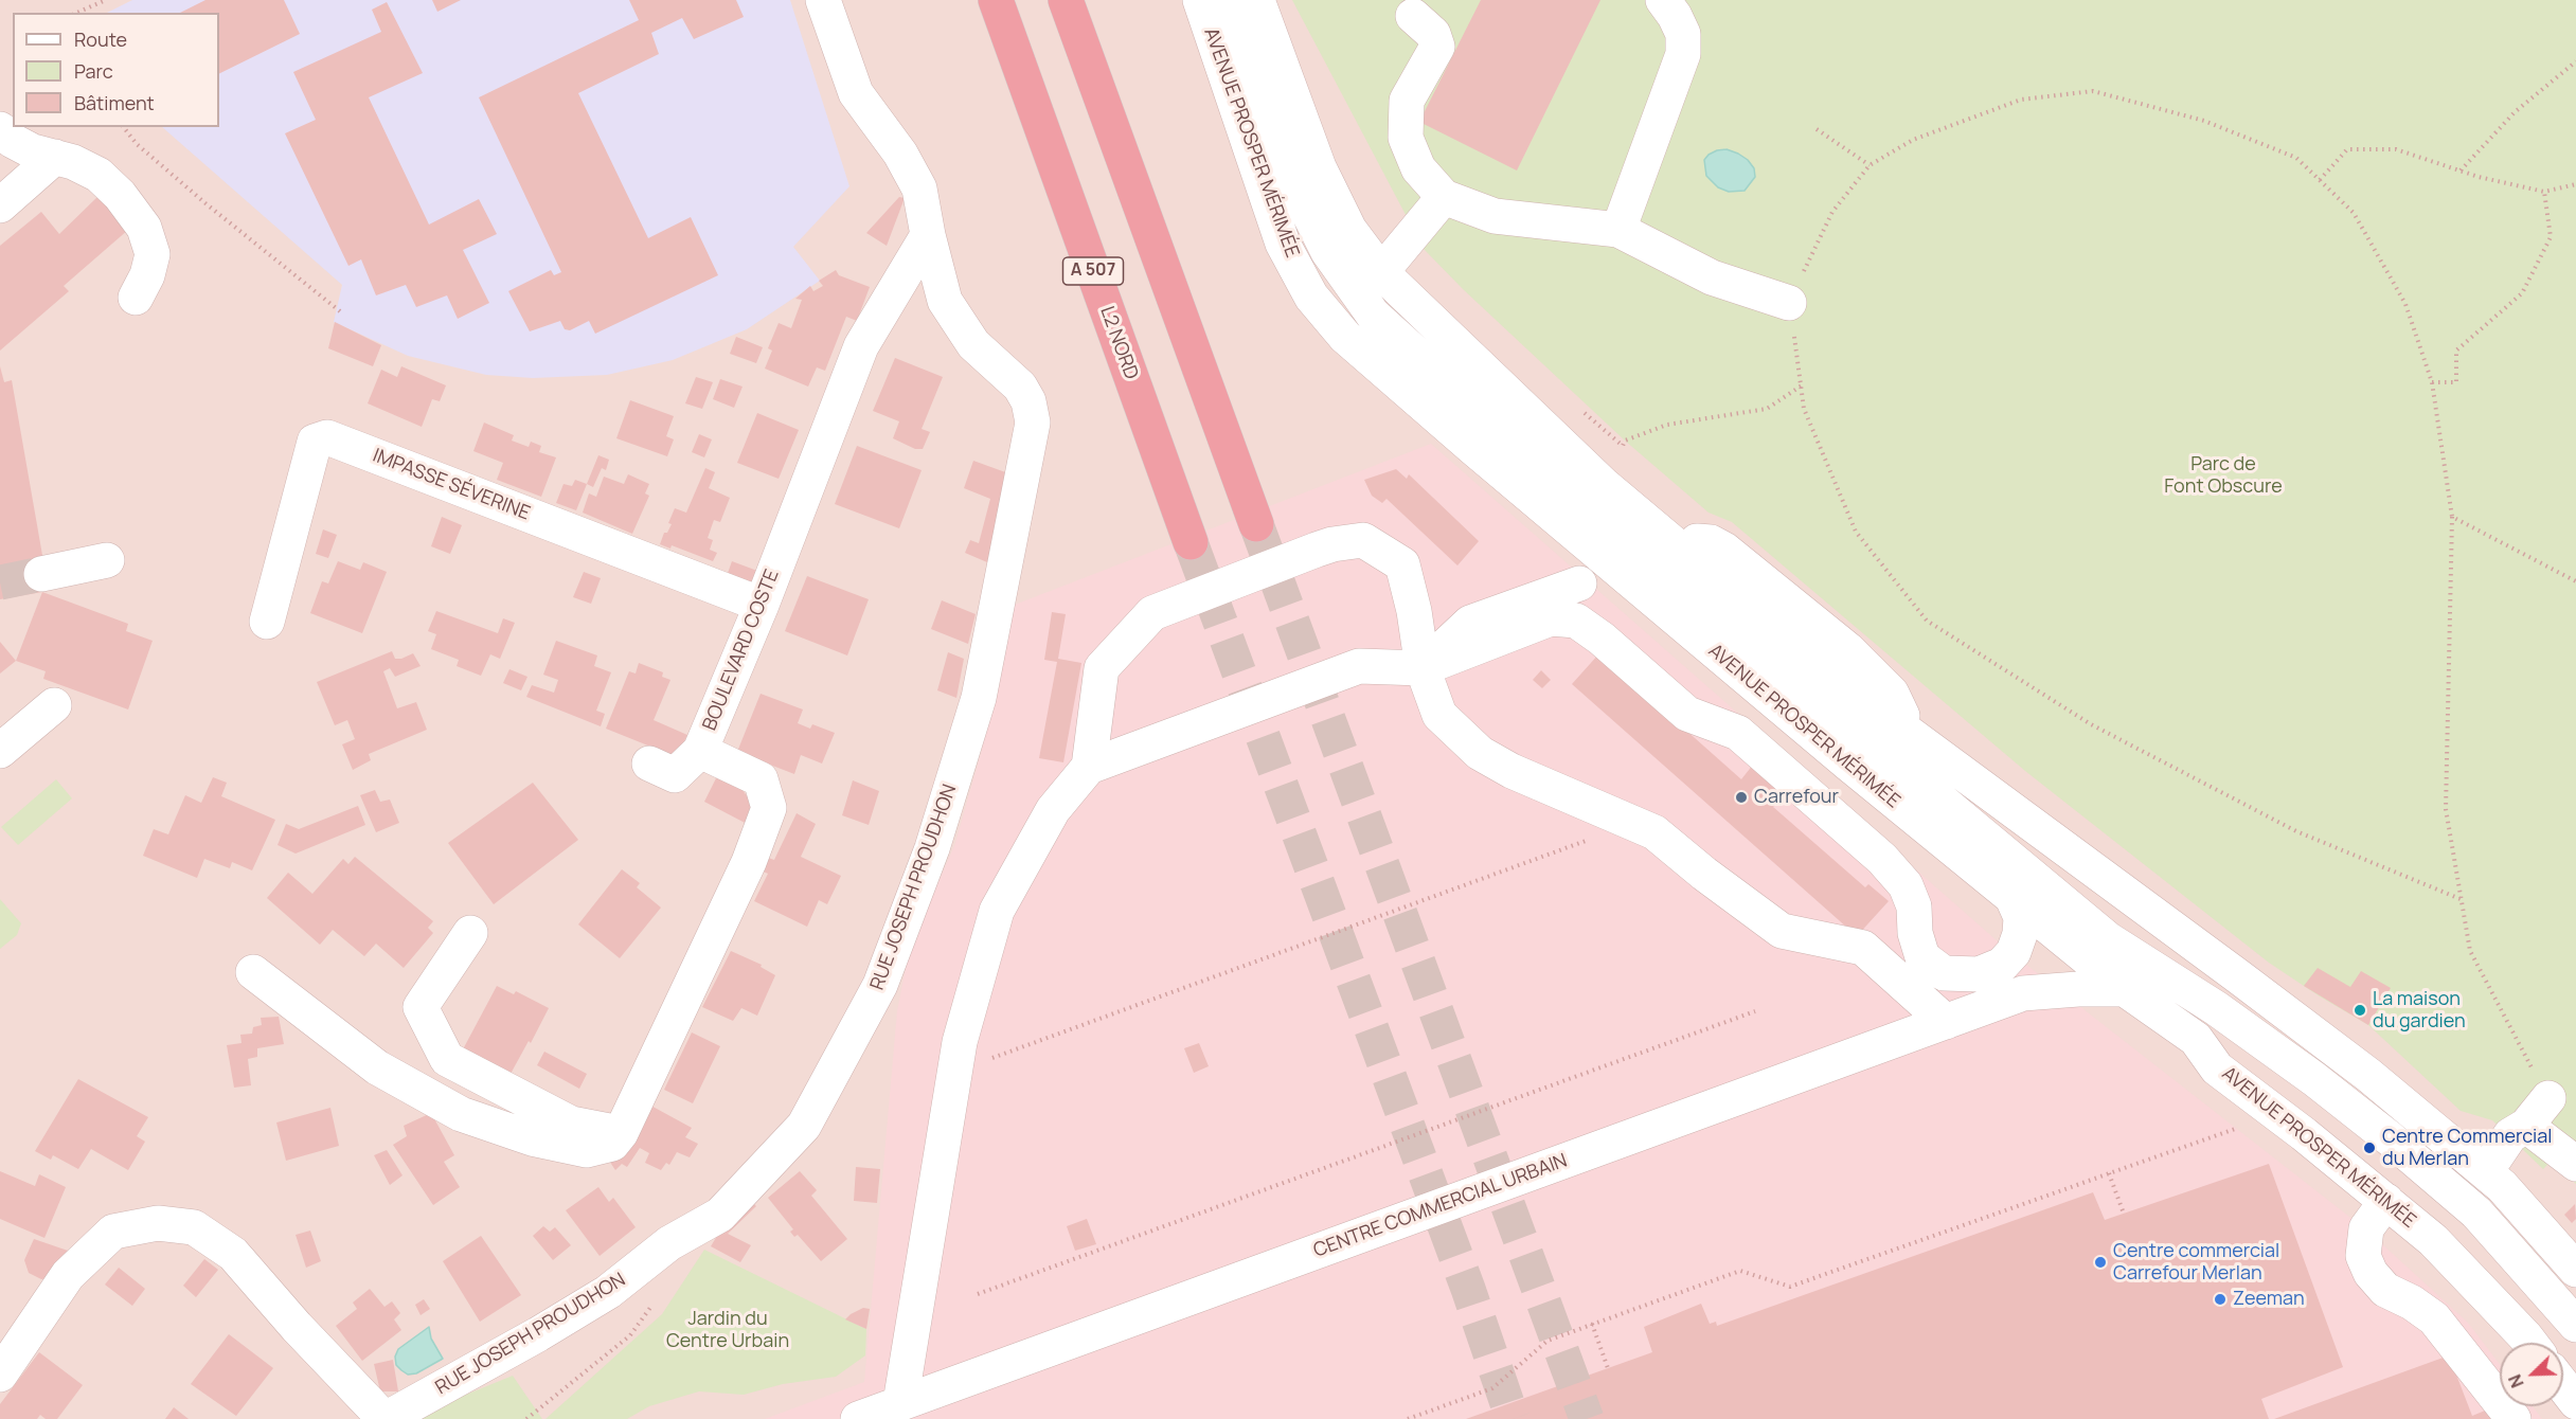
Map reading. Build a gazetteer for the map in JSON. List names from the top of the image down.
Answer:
{
  "streets": {
    "highway": ["A 507", "L2 NORD"],
    "street": [
      "AVENUE PROSPER MÉRIMÉE",
      "IMPASSE SÉVERINE",
      "BOULEVARD COSTE",
      "RUE JOSEPH PROUDHON",
      "CENTRE COMMERCIAL URBAIN"
    ]
  },
  "crossings": [
    ["AVENUE PROSPER MÉRIMÉE", "CENTRE COMMERCIAL URBAIN"],
    ["IMPASSE SÉVERINE", "BOULEVARD COSTE"],
    ["BOULEVARD COSTE", "RUE JOSEPH PROUDHON"]
  ],
  "parks": ["Parc de Font Obscure", "Jardin du Centre Urbain"],
  "places": [
    "Carrefour",
    "La maison du gardien",
    "Centre Commercial du Merlan",
    "Centre commercial Carrefour Merlan",
    "Zeeman"
  ],
  "legend": ["Route", "Parc", "Bâtiment"],
  "north": "bottom left"
}
